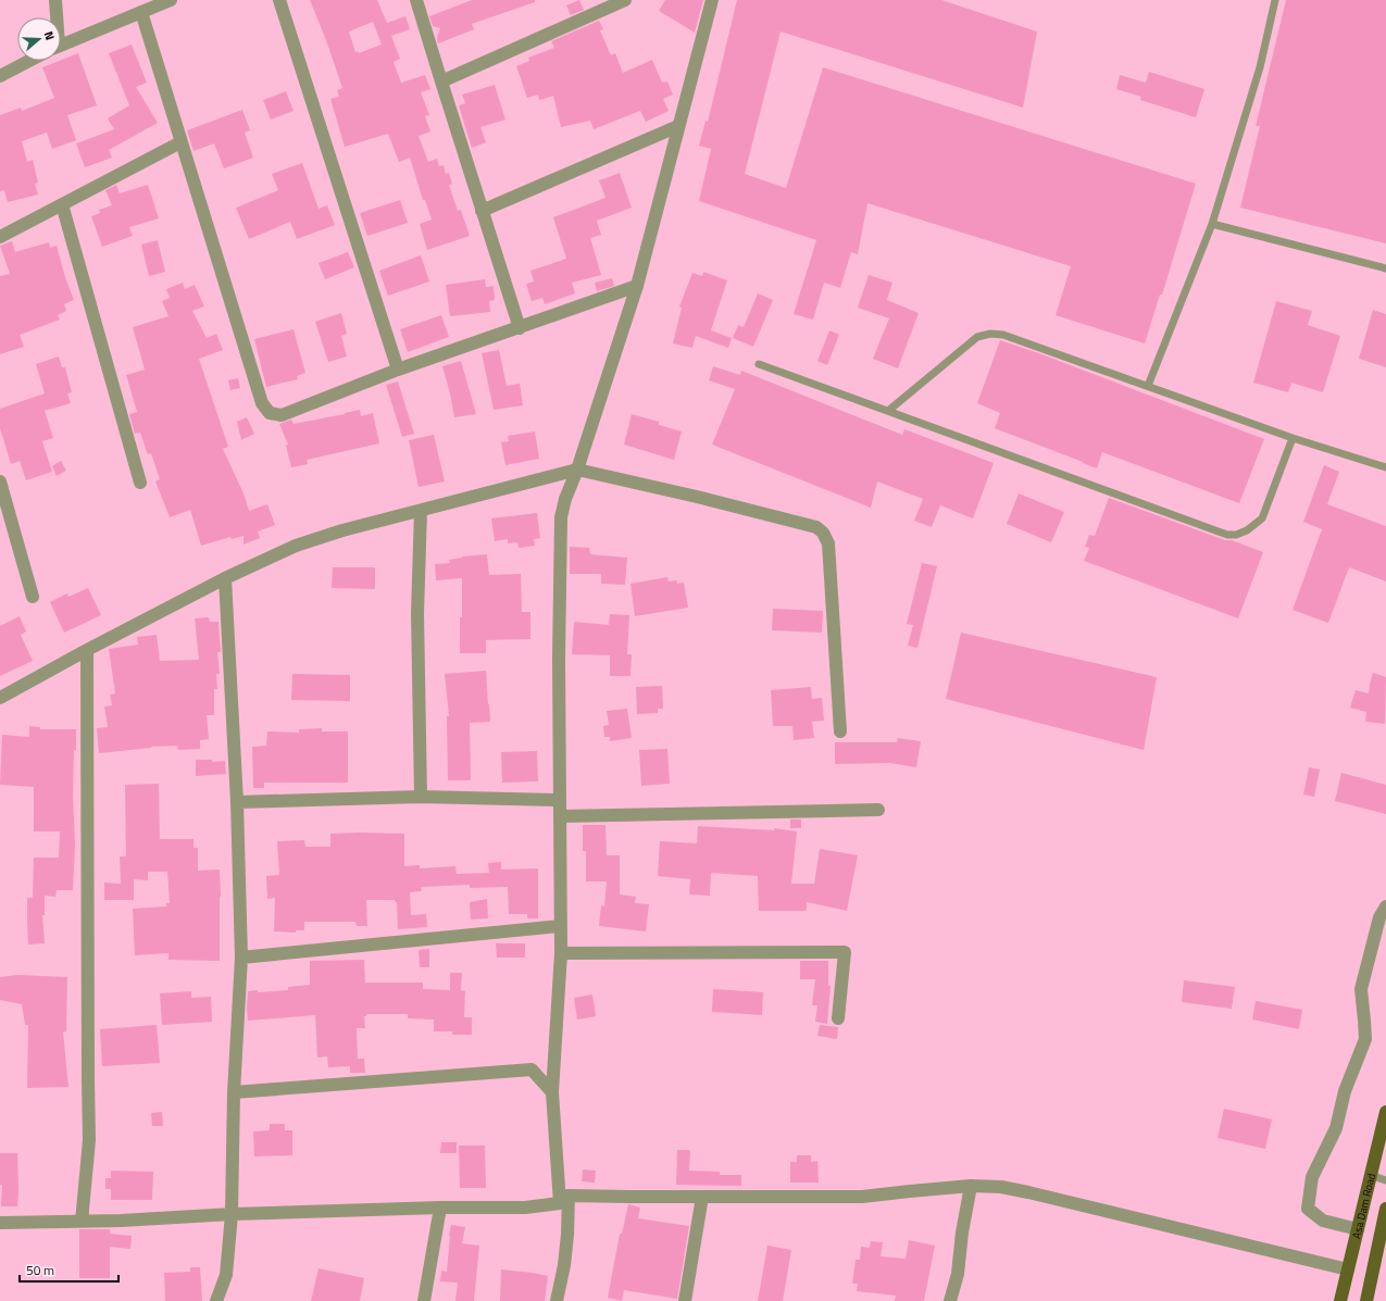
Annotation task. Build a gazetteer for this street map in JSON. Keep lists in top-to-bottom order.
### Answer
{
  "streets": {
    "main road": ["Asa Dam Road"]
  },
  "scale_bar": "50 m",
  "north": "right"
}
